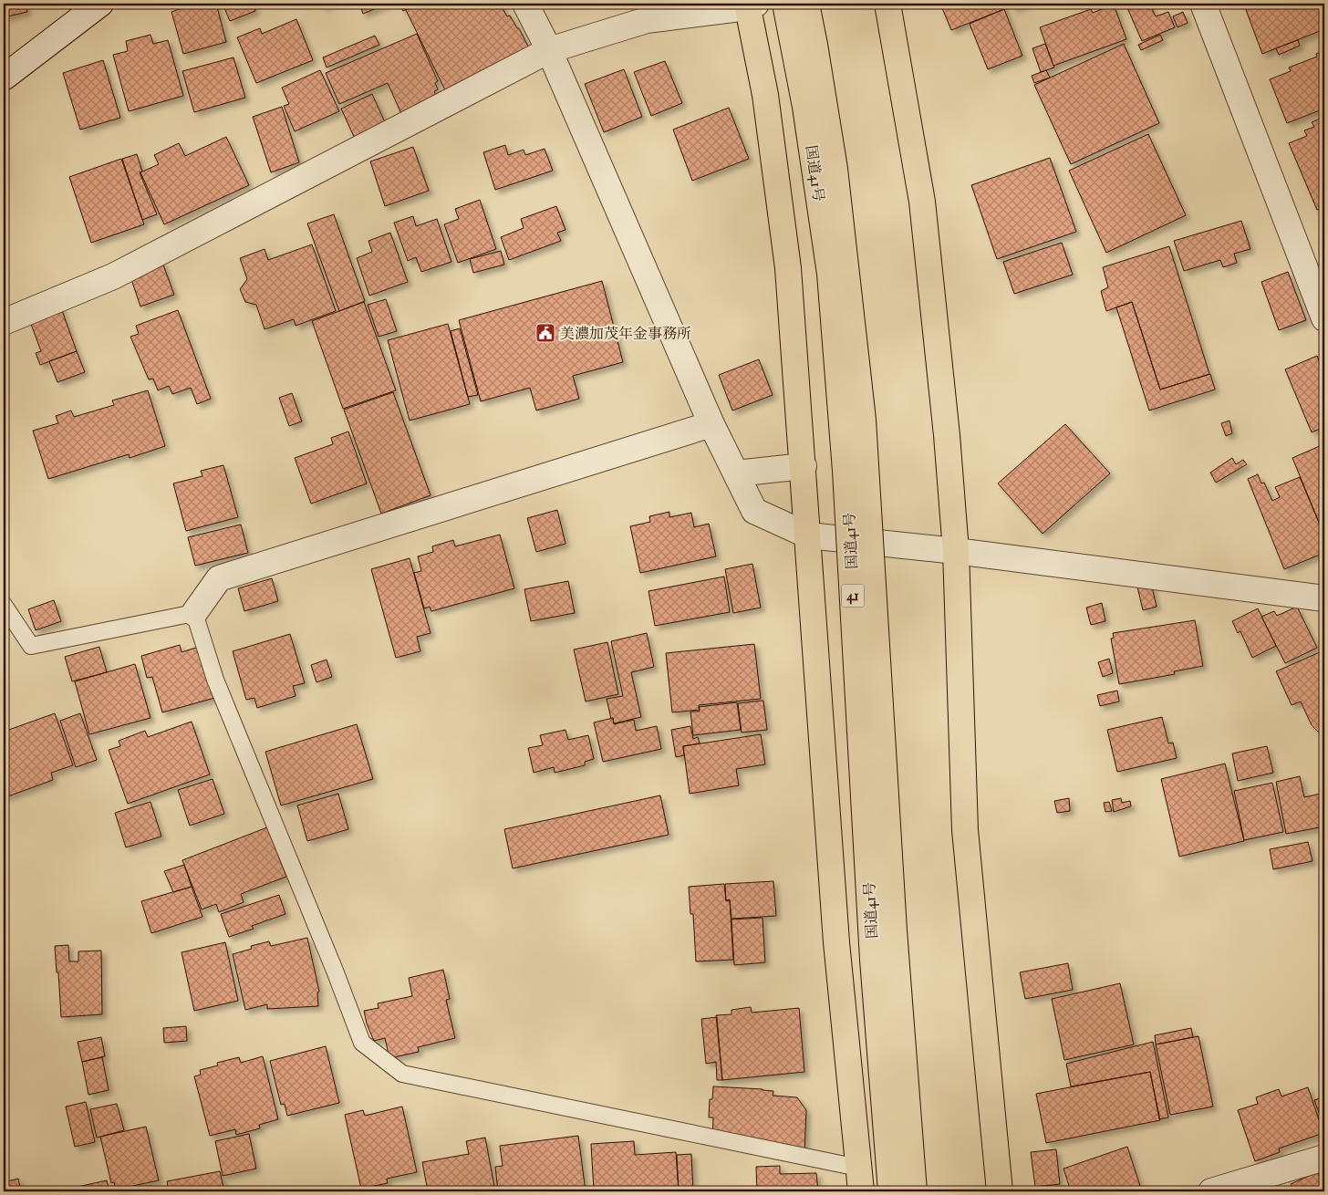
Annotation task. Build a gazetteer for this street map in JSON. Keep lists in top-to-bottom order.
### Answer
{
  "streets": {
    "highway": ["国道41号", "41"]
  },
  "places": {
    "public building": ["美濃加茂年金事務所"]
  }
}
